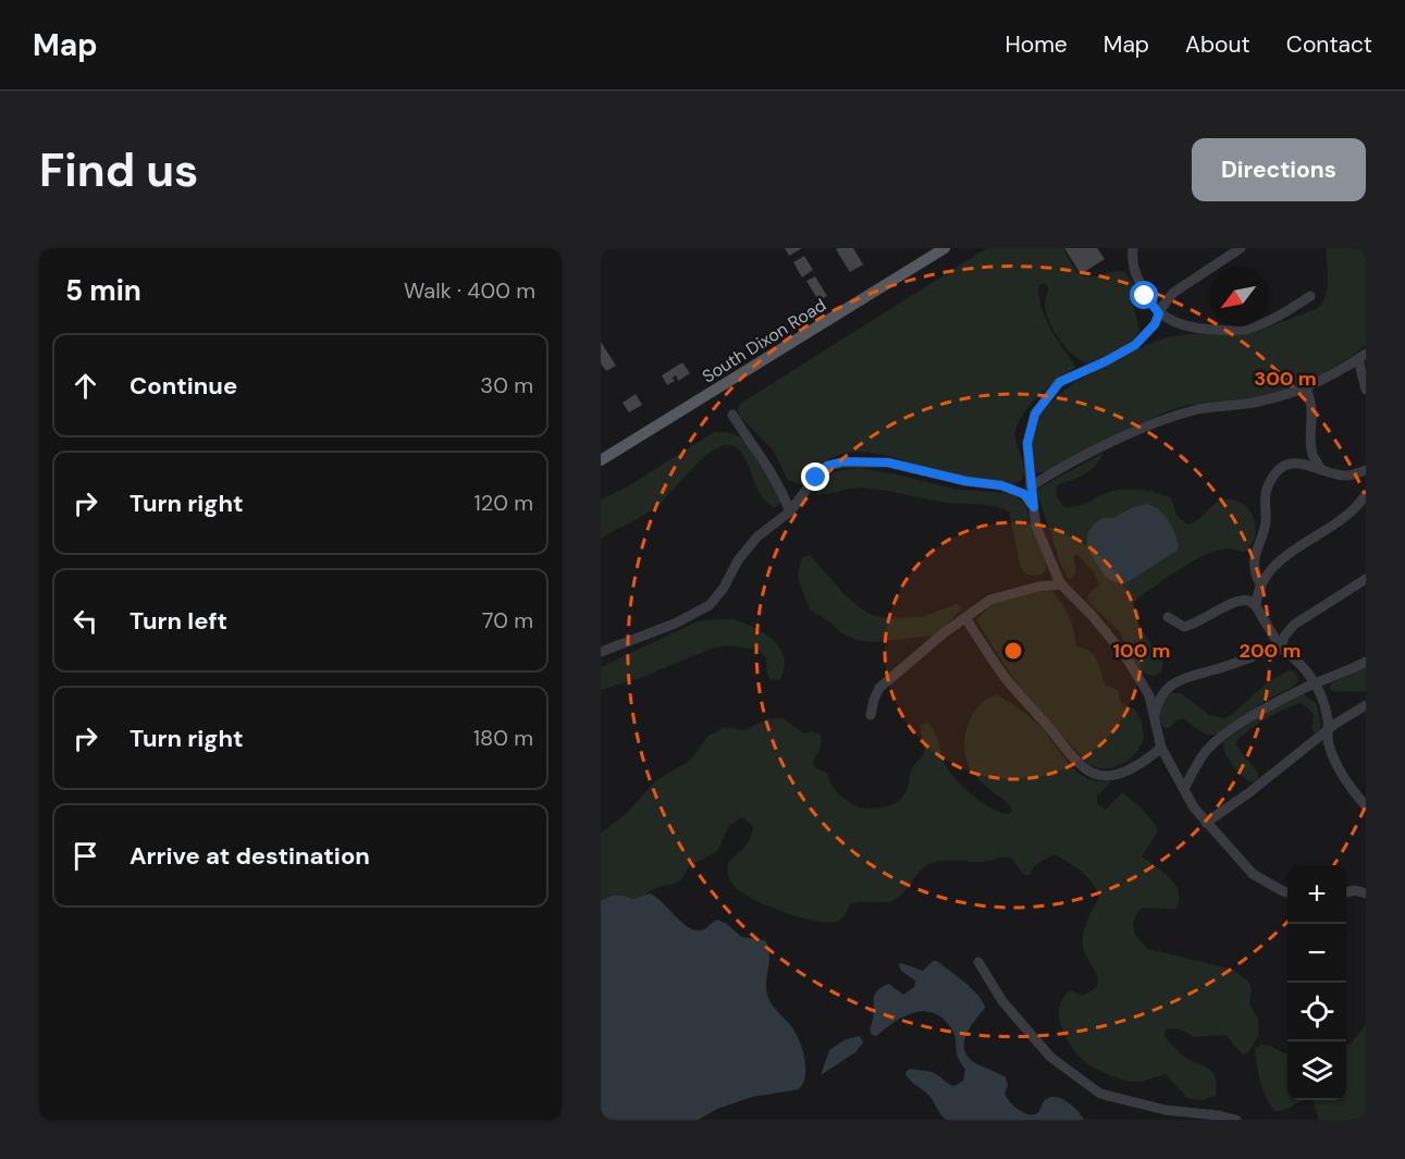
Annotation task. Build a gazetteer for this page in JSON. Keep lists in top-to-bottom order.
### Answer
{
  "streets": {
    "main road": ["South Dixon Road"]
  },
  "north": "bottom left",
  "page": {
    "header": "Map",
    "nav": [
      "Home",
      "Map",
      "About",
      "Contact"
    ],
    "buttons": "Directions",
    "title": "Find us",
    "heading": ["5 min", "Walk · 400 m"],
    "list": [
      ["Continue", "30 m"],
      ["Turn right", "120 m"],
      ["Turn left", "70 m"],
      ["Turn right", "180 m"],
      "Arrive at destination"
    ],
    "map_buttons": ["+", "−"]
  },
  "rings": ["300 m", "100 m", "200 m"]
}
